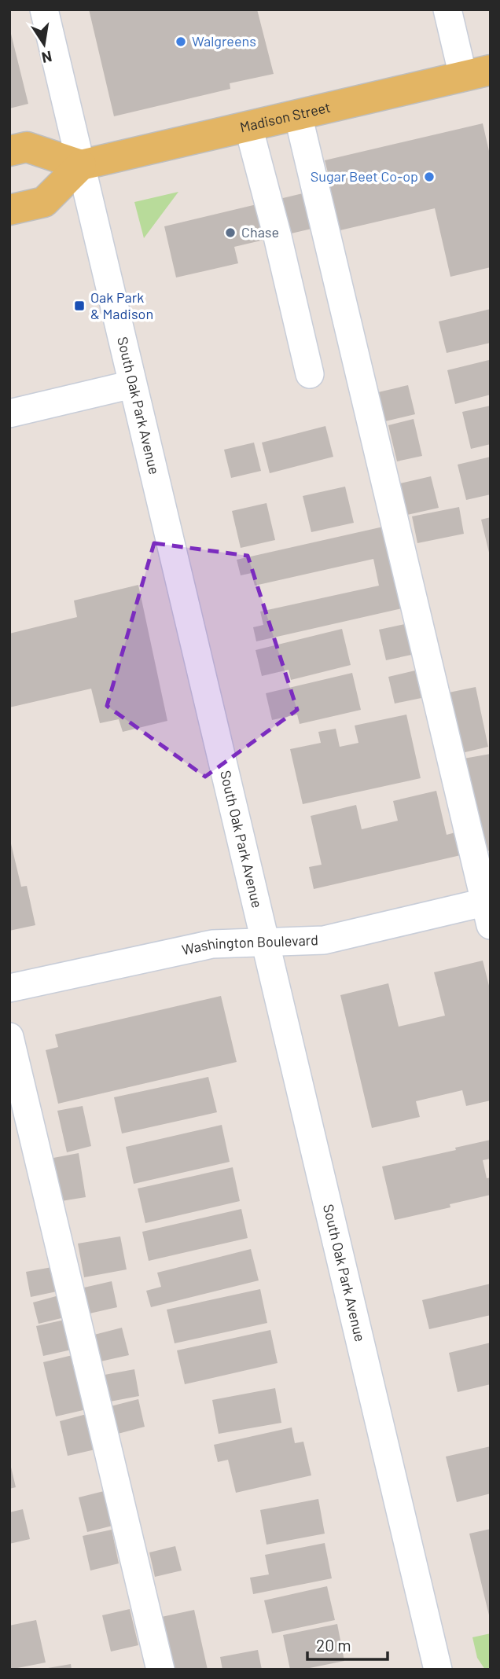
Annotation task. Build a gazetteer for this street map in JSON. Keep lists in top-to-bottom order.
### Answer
{
  "streets": {
    "main road": ["Madison Street"],
    "street": ["South Oak Park Avenue", "Washington Boulevard"]
  },
  "crossings": [
    ["Madison Street", "South Oak Park Avenue"],
    ["South Oak Park Avenue", "Washington Boulevard"]
  ],
  "places": {
    "other": ["Walgreens", "Sugar Beet Co-op", "Chase"],
    "transit": ["Oak Park & Madison"]
  },
  "scale_bar": "20 m",
  "north": "bottom"
}
